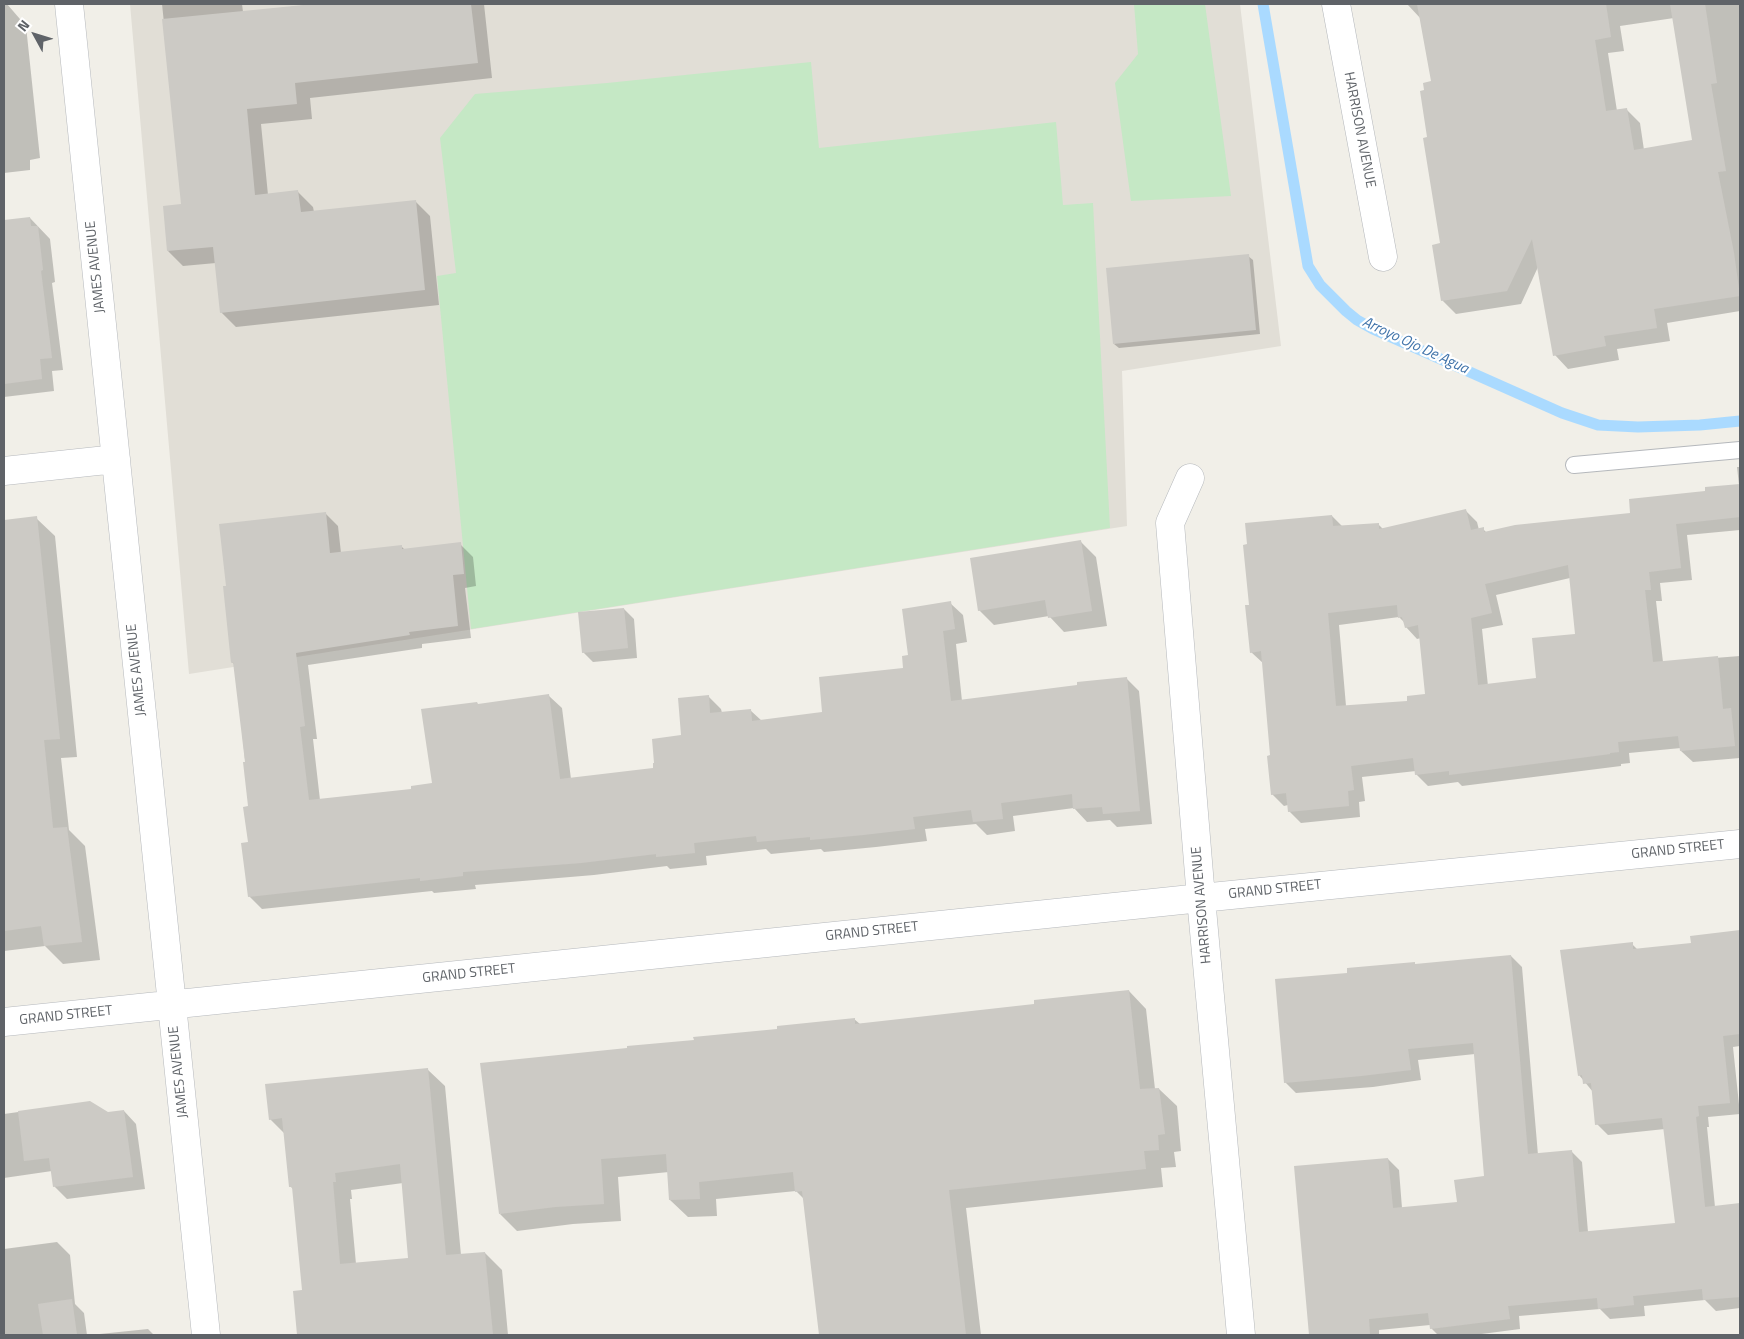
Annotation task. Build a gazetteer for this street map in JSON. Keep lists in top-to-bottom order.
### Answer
{
  "streets": {
    "street": ["HARRISON AVENUE", "JAMES AVENUE", "GRAND STREET"]
  },
  "crossings": [
    ["HARRISON AVENUE", "GRAND STREET"],
    ["JAMES AVENUE", "GRAND STREET"]
  ],
  "water": ["Arroyo Ojo De Agua"],
  "north": "top left"
}
